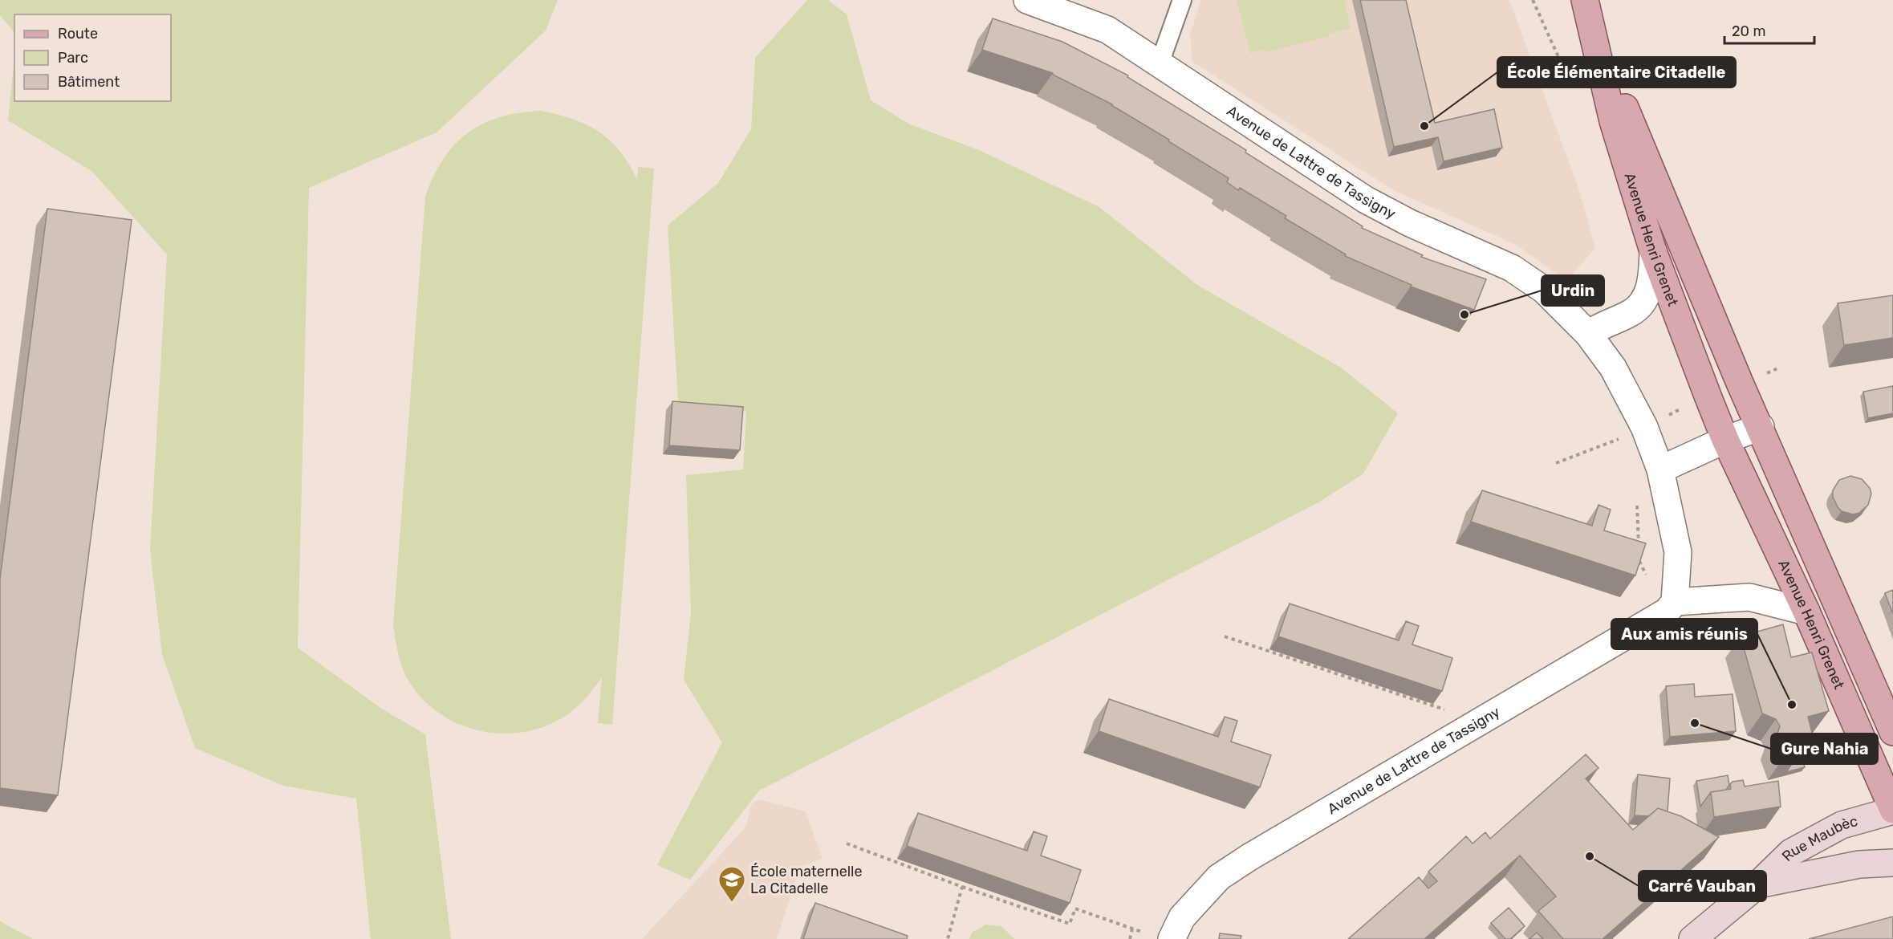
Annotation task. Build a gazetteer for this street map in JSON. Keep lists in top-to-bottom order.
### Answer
{
  "streets": {
    "main road": ["Avenue Henri Grenet", "Rue Maubèc"],
    "street": ["Avenue de Lattre de Tassigny"]
  },
  "crossings": [
    ["Avenue de Lattre de Tassigny", "Avenue Henri Grenet"],
    ["Avenue Henri Grenet", "Rue Maubèc"]
  ],
  "places": {
    "other": [
      "École Élémentaire Citadelle",
      "Urdin",
      "Aux amis réunis",
      "Gure Nahia",
      "Carré Vauban"
    ],
    "school or university": ["École maternelle La Citadelle"]
  },
  "legend": ["Route", "Parc", "Bâtiment"],
  "scale_bar": "20 m"
}
